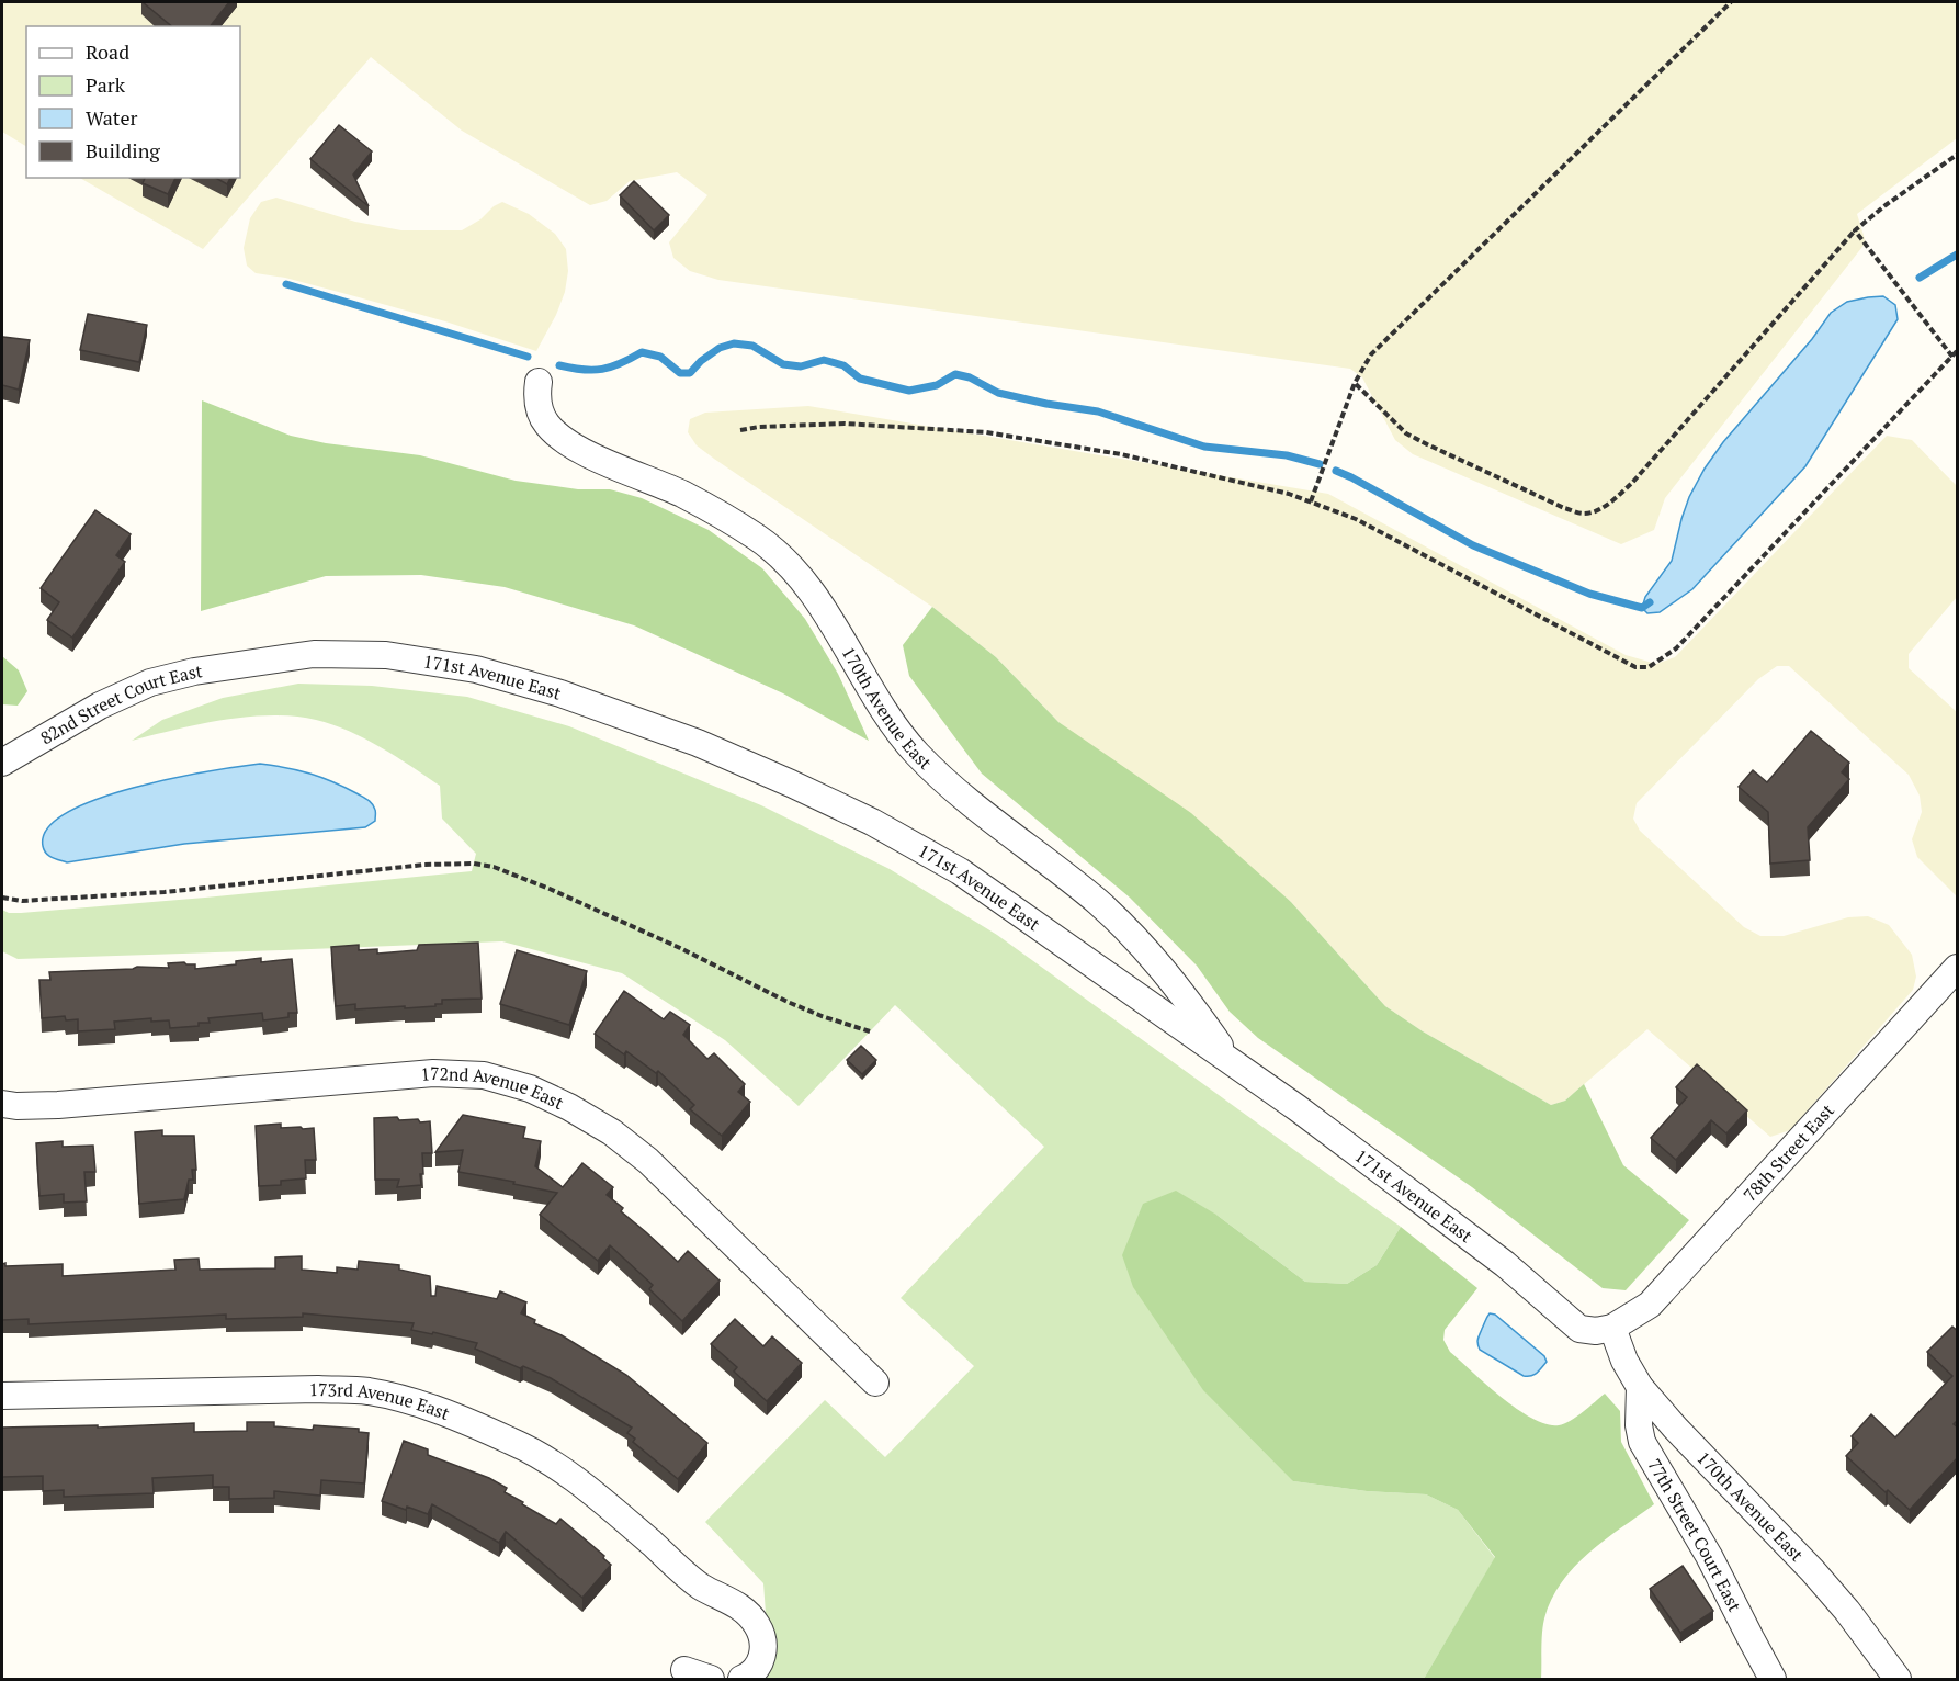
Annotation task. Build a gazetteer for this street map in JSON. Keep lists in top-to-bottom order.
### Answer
{
  "streets": {
    "street": [
      "171st Avenue East",
      "170th Avenue East",
      "82nd Street Court East",
      "172nd Avenue East",
      "78th Street East",
      "173rd Avenue East",
      "77th Street Court East"
    ]
  },
  "crossings": [
    ["171st Avenue East", "170th Avenue East"],
    ["171st Avenue East", "82nd Street Court East"],
    ["171st Avenue East", "78th Street East"],
    ["170th Avenue East", "78th Street East"],
    ["170th Avenue East", "77th Street Court East"]
  ],
  "legend": [
    "Road",
    "Park",
    "Water",
    "Building"
  ]
}
